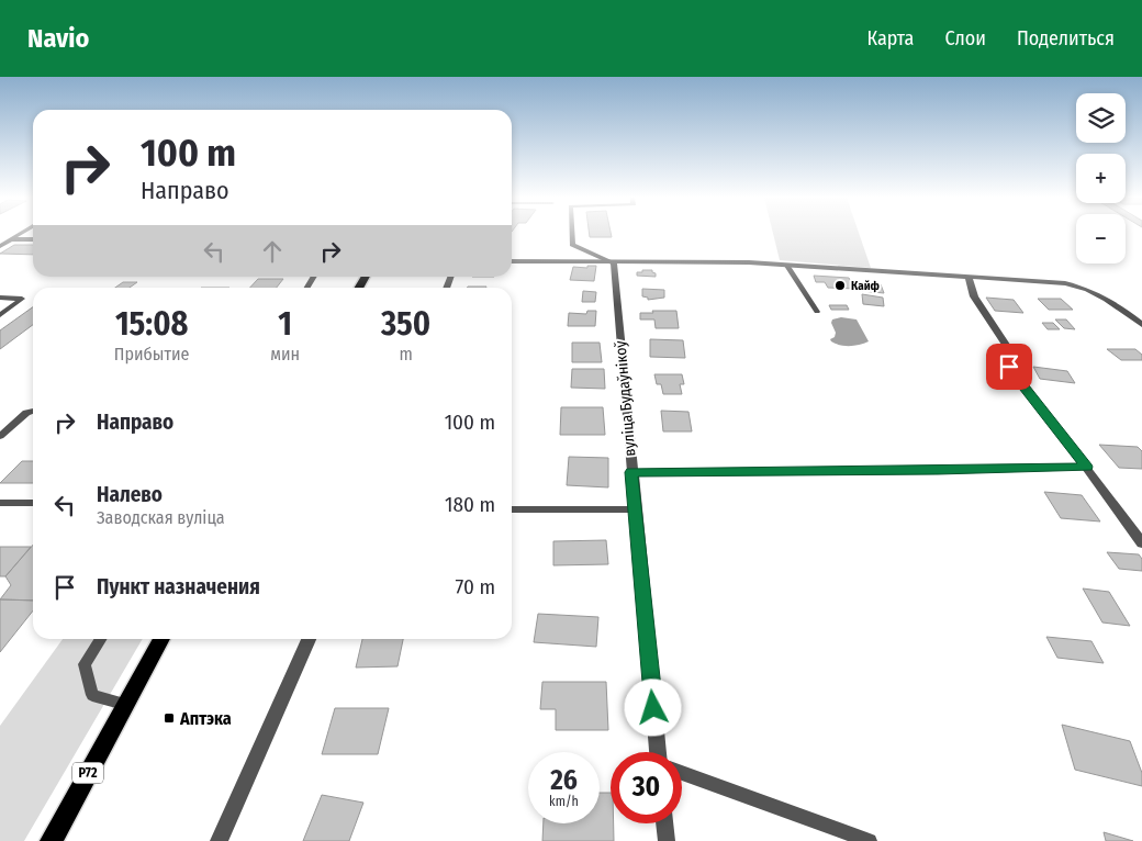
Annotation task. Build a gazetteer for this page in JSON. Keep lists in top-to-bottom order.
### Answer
{
  "streets": {
    "main road": ["Р72"],
    "street": ["вуліца Будаўнікоў"]
  },
  "places": {
    "other": ["Кайф"],
    "transit": ["Аптэка"]
  },
  "page": {
    "header": "Navio",
    "nav": ["Карта", "Слои", "Поделиться"],
    "map_buttons": ["+", "−"],
    "turn": ["100 m", "Направо"],
    "eta": [
      "15:08",
      "Прибытие",
      "1",
      "мин",
      "350",
      "m"
    ],
    "list": [
      {
        "name": "Направо",
        "value": "100 m"
      },
      {
        "name": "Налево",
        "note": "Заводская вуліца",
        "value": "180 m"
      },
      {
        "name": "Пункт назначения",
        "value": "70 m"
      }
    ],
    "speed": "26 km/h",
    "limit": "30"
  }
}
